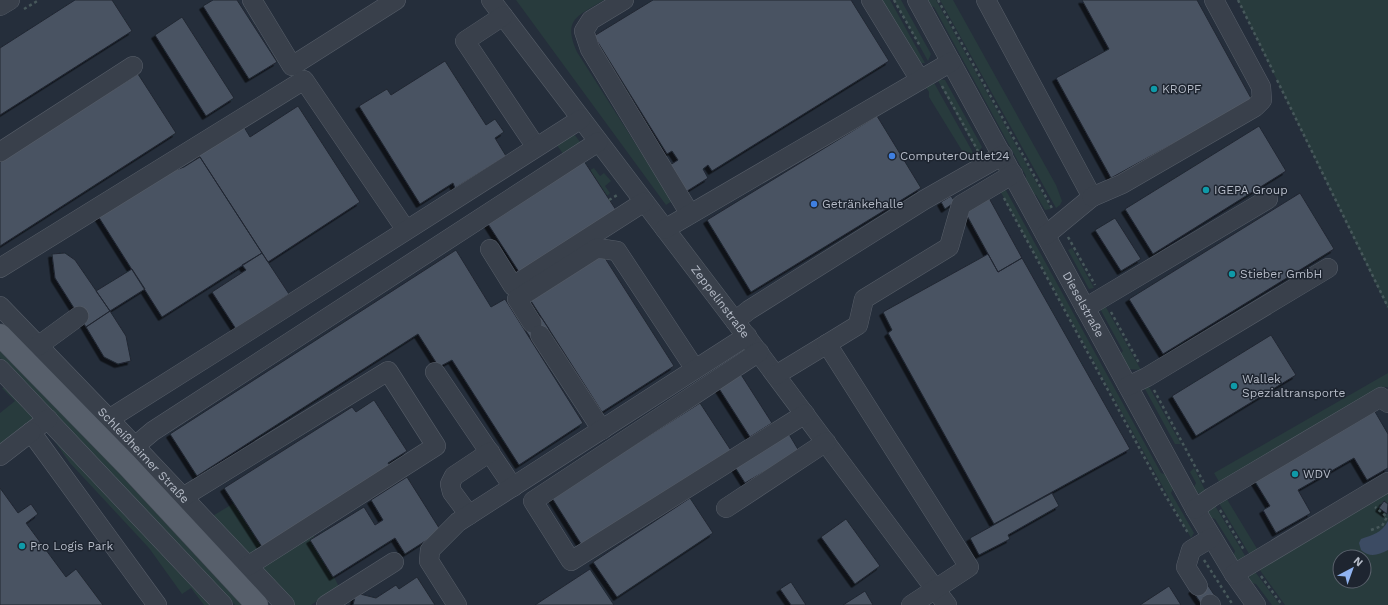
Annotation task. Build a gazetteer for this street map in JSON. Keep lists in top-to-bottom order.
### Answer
{
  "streets": {
    "main road": ["Schleißheimer Straße"],
    "street": ["Zeppelinstraße", "Dieselstraße"]
  },
  "places": [
    "KROPF",
    "ComputerOutlet24",
    "IGEPA Group",
    "Getränkehalle",
    "Stieber GmbH",
    "Wallek Spezialtransporte",
    "WDV",
    "Pro Logis Park"
  ],
  "north": "top right"
}
